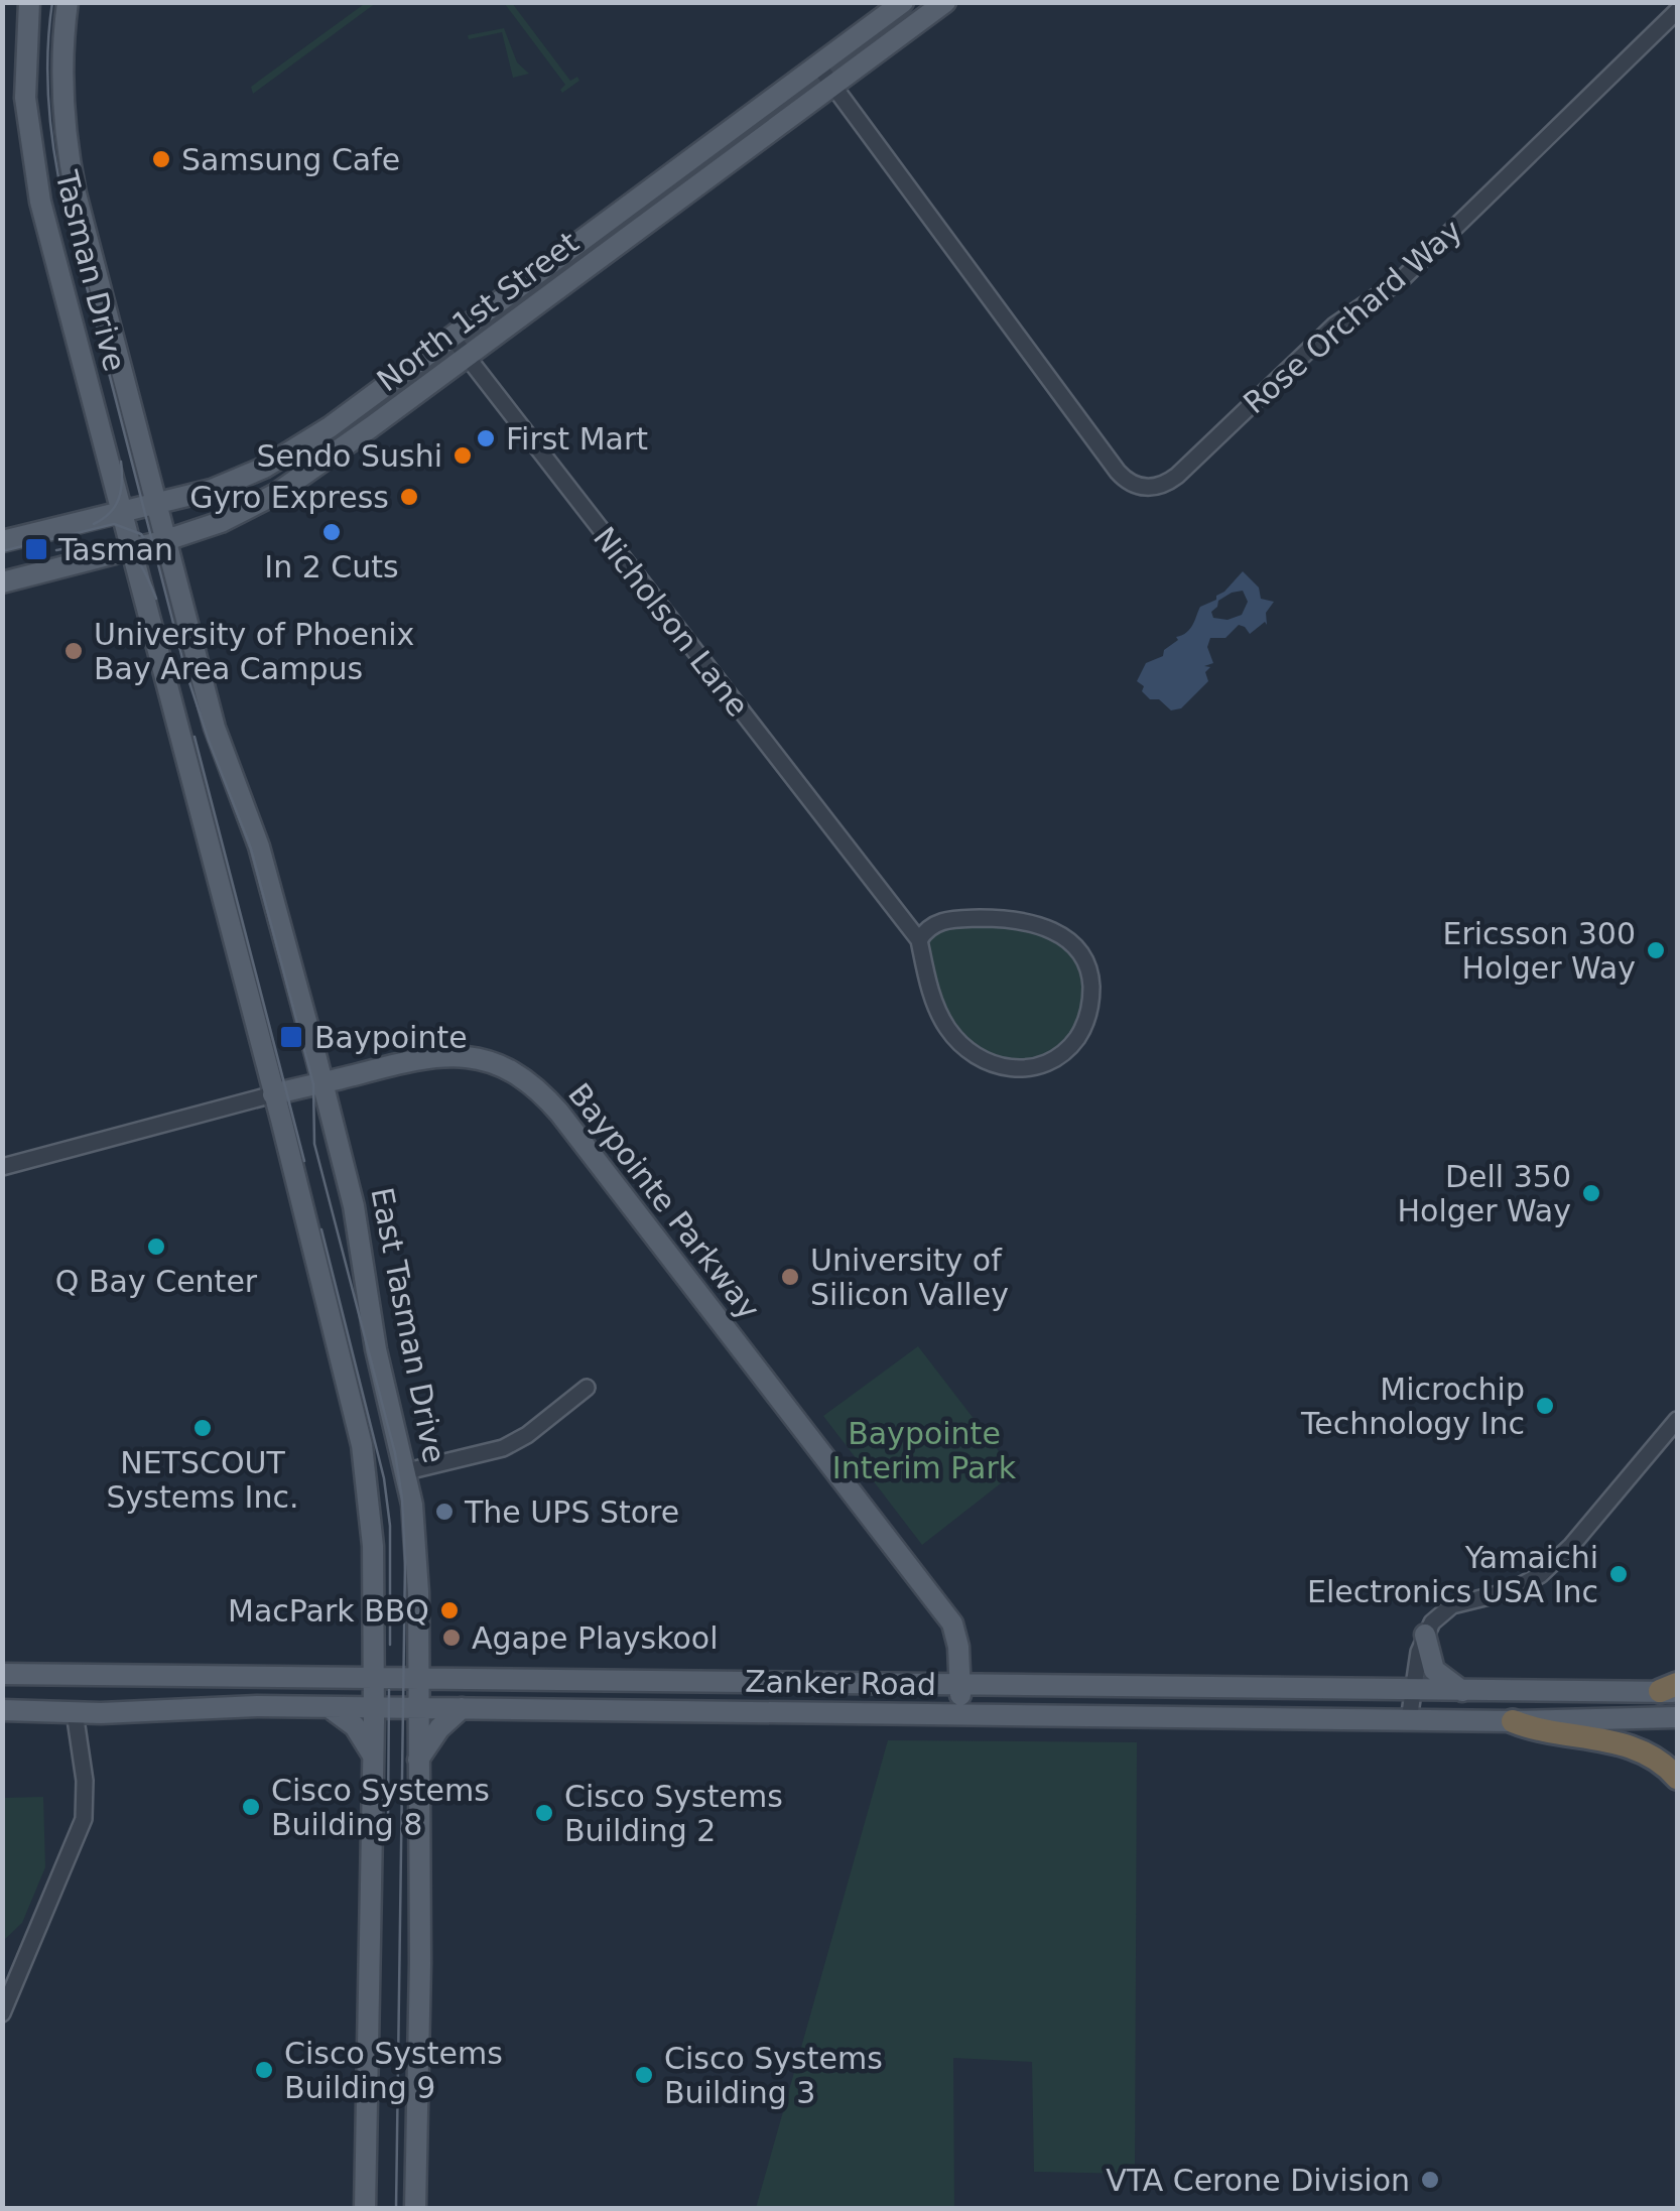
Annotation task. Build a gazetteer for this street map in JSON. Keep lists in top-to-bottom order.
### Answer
{
  "streets": {
    "main road": [
      "Tasman Drive",
      "North 1st Street",
      "Baypointe Parkway",
      "East Tasman Drive",
      "Zanker Road"
    ],
    "street": ["Rose Orchard Way", "Nicholson Lane"]
  },
  "crossings": [
    ["Tasman Drive", "North 1st Street"],
    ["Tasman Drive", "East Tasman Drive"],
    ["North 1st Street", "Rose Orchard Way"],
    ["North 1st Street", "Nicholson Lane"],
    ["North 1st Street", "East Tasman Drive"],
    ["Baypointe Parkway", "East Tasman Drive"],
    ["Baypointe Parkway", "Zanker Road"],
    ["East Tasman Drive", "Zanker Road"]
  ],
  "parks": ["Baypointe Interim Park"],
  "places": {
    "other": [
      "Samsung Cafe",
      "First Mart",
      "Sendo Sushi",
      "Gyro Express",
      "In 2 Cuts",
      "University of Phoenix Bay Area Campus",
      "Ericsson 300 Holger Way",
      "Dell 350 Holger Way",
      "Q Bay Center",
      "University of Silicon Valley",
      "Microchip Technology Inc",
      "NETSCOUT Systems Inc.",
      "The UPS Store",
      "Yamaichi Electronics USA Inc",
      "MacPark BBQ",
      "Agape Playskool",
      "Cisco Systems Building 8",
      "Cisco Systems Building 2",
      "Cisco Systems Building 9",
      "Cisco Systems Building 3",
      "VTA Cerone Division"
    ],
    "transit": ["Tasman", "Baypointe"]
  }
}
